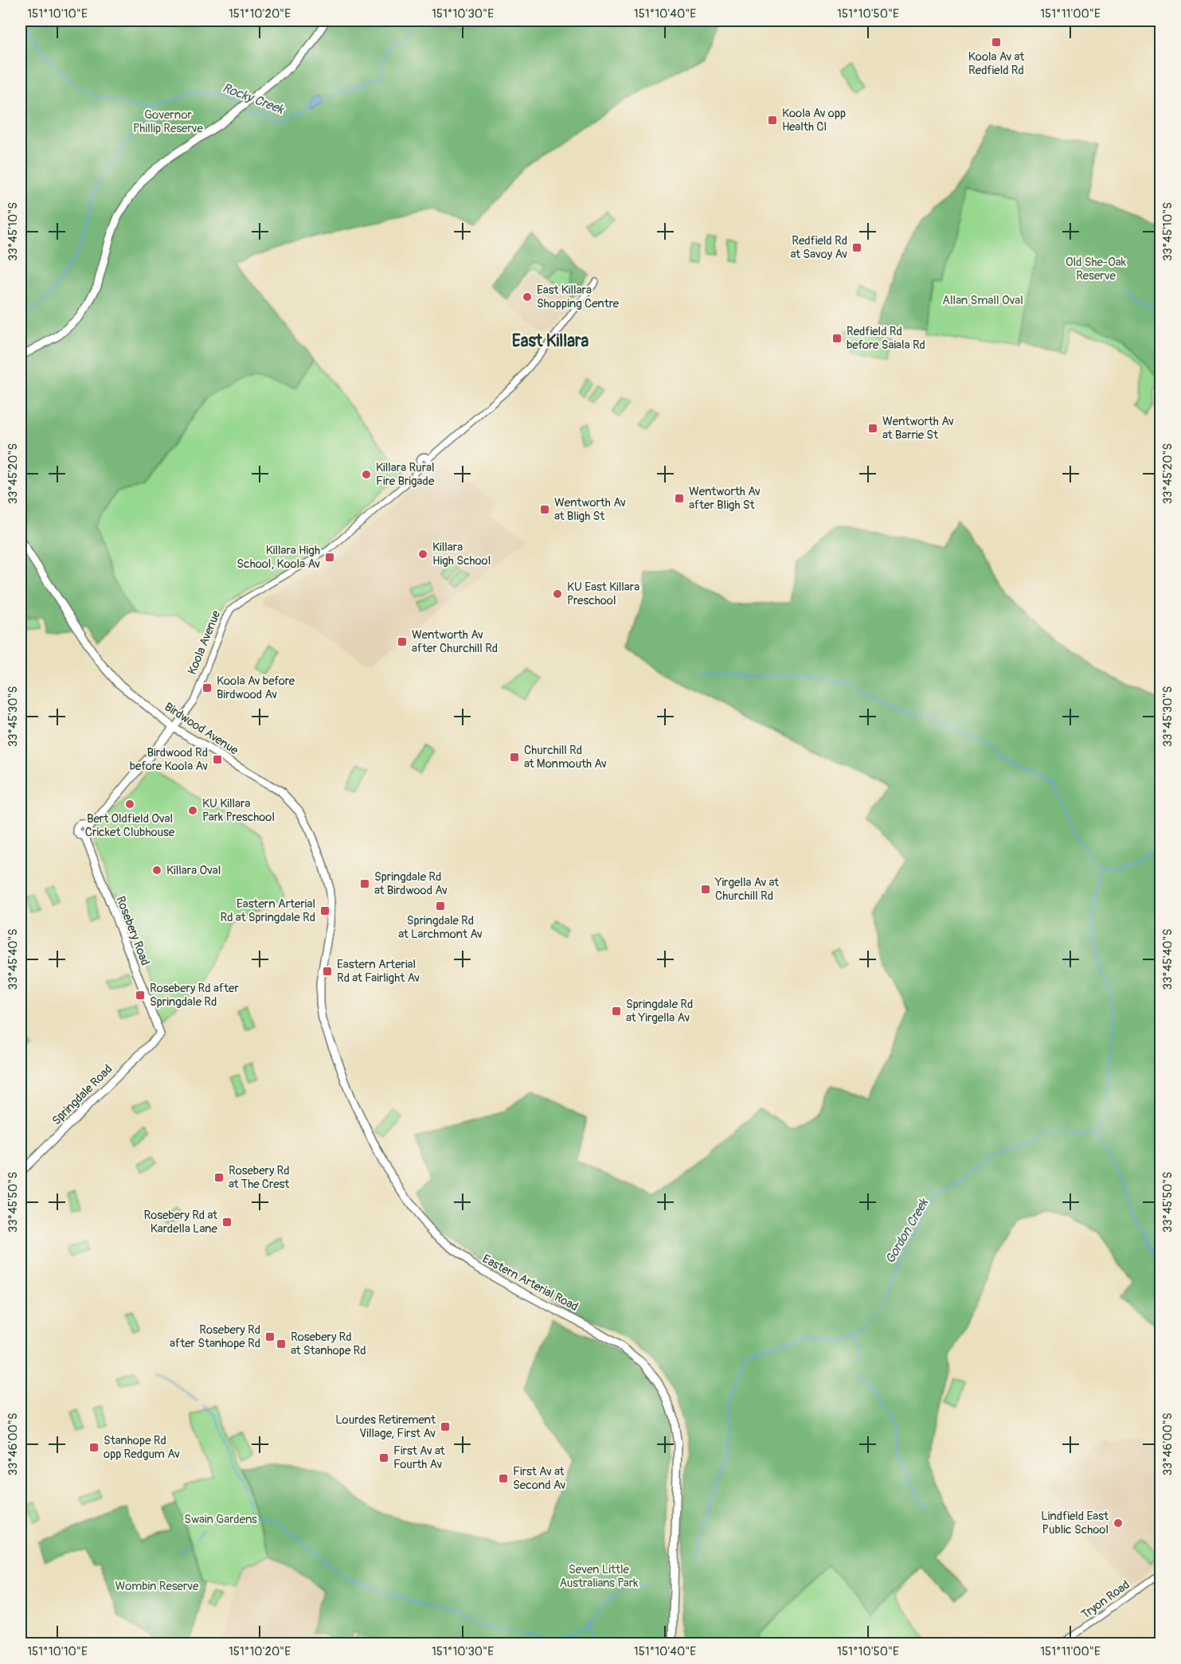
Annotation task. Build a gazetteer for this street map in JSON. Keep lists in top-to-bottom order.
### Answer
{
  "streets": {
    "main road": [
      "Koola Avenue",
      "Birdwood Avenue",
      "Rosebery Road",
      "Springdale Road",
      "Eastern Arterial Road"
    ],
    "street": ["Tryon Road"]
  },
  "crossings": [
    ["Koola Avenue", "Birdwood Avenue"],
    ["Koola Avenue", "Rosebery Road"],
    ["Birdwood Avenue", "Eastern Arterial Road"],
    ["Rosebery Road", "Springdale Road"]
  ],
  "districts": ["East Killara"],
  "water": ["Rocky Creek", "Gordon Creek"],
  "parks": [
    "Governor Phillip Reserve",
    "Old She-Oak Reserve",
    "Allan Small Oval",
    "Swain Gardens",
    "Seven Little Australians Park",
    "Wombin Reserve"
  ],
  "places": {
    "transit": [
      "Koola Av at Redfield Rd",
      "Koola Av opp Health Cl",
      "Redfield Rd at Savoy Av",
      "Redfield Rd before Saiala Rd",
      "Wentworth Av at Barrie St",
      "Wentworth Av after Bligh St",
      "Wentworth Av at Bligh St",
      "Killara High School, Koola Av",
      "Wentworth Av after Churchill Rd",
      "Koola Av before Birdwood Av",
      "Churchill Rd at Monmouth Av",
      "Birdwood Rd before Koola Av",
      "Springdale Rd at Birdwood Av",
      "Yirgella Av at Churchill Rd",
      "Springdale Rd at Larchmont Av",
      "Eastern Arterial Rd at Springdale Rd",
      "Eastern Arterial Rd at Fairlight Av",
      "Rosebery Rd after Springdale Rd",
      "Springdale Rd at Yirgella Av",
      "Rosebery Rd at The Crest",
      "Rosebery Rd at Kardella Lane",
      "Rosebery Rd after Stanhope Rd",
      "Rosebery Rd at Stanhope Rd",
      "Lourdes Retirement Village, First Av",
      "Stanhope Rd opp Redgum Av",
      "First Av at Fourth Av",
      "First Av at Second Av"
    ],
    "other": [
      "East Killara Shopping Centre",
      "Killara Rural Fire Brigade",
      "Killara High School",
      "KU East Killara Preschool",
      "Bert Oldfield Oval Cricket Clubhouse",
      "KU Killara Park Preschool",
      "Killara Oval",
      "Lindfield East Public School"
    ]
  },
  "coordinates": [
    "151°10'10\"E",
    "151°10'20\"E",
    "151°10'30\"E",
    "151°10'40\"E",
    "151°10'50\"E",
    "151°11'00\"E",
    "33°45'10\"S",
    "33°45'20\"S",
    "33°45'30\"S",
    "33°45'40\"S",
    "33°45'50\"S",
    "33°46'00\"S"
  ]
}
